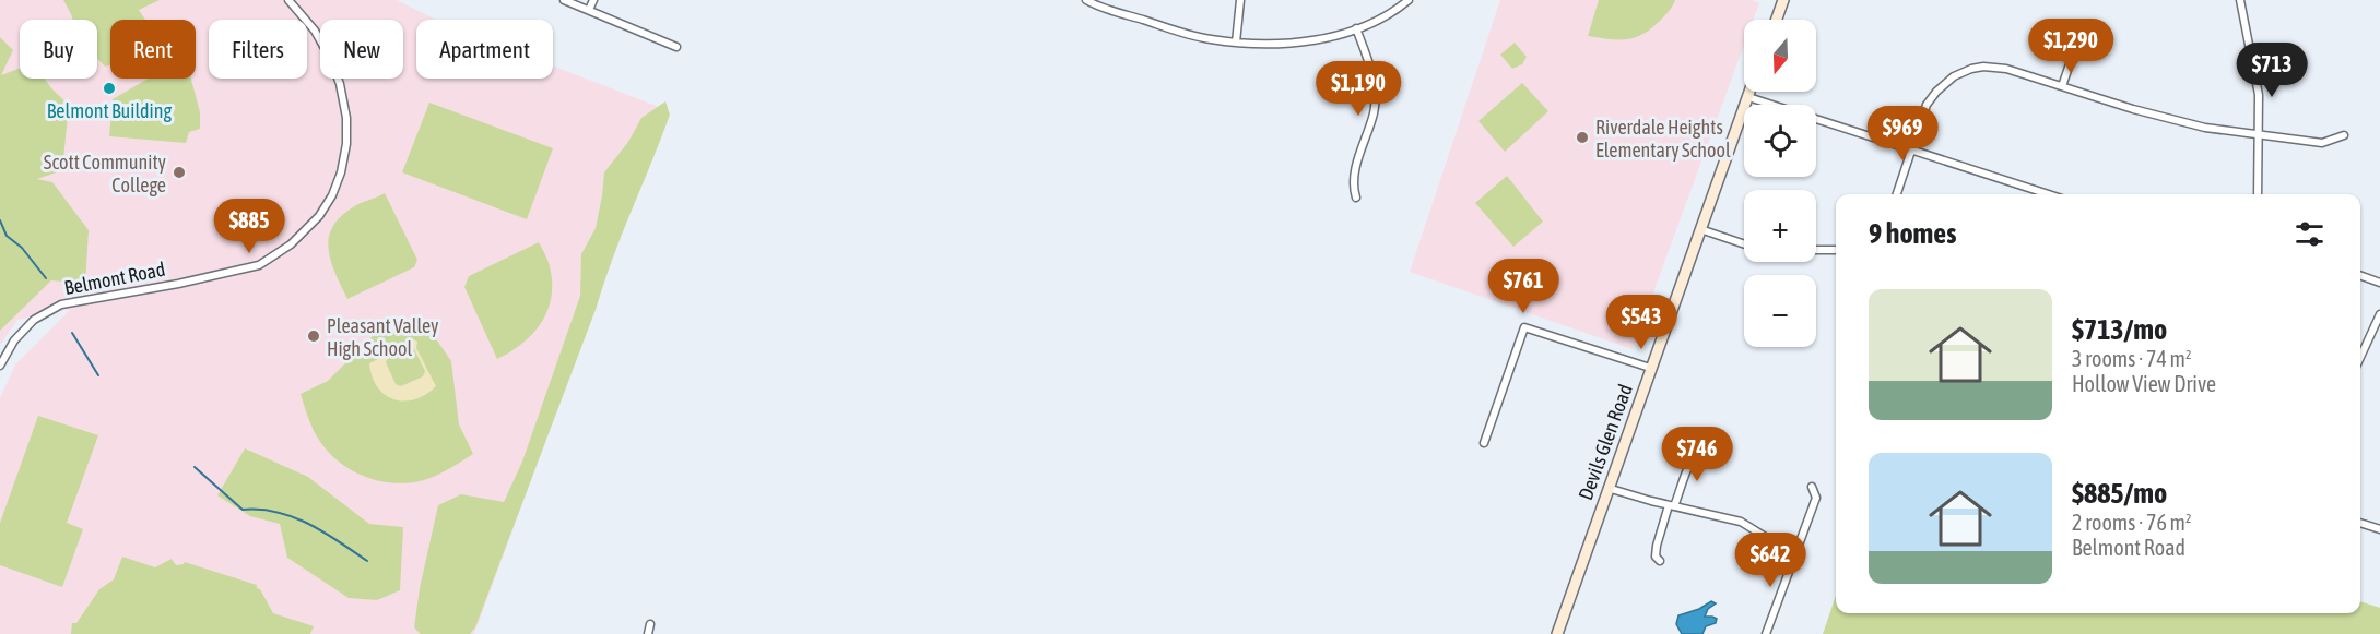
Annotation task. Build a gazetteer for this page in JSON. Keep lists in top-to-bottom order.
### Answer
{
  "streets": {
    "main road": ["Devils Glen Road"],
    "street": ["Belmont Road"]
  },
  "places": [
    "Belmont Building",
    "Riverdale Heights Elementary School",
    "Scott Community College",
    "Pleasant Valley High School"
  ],
  "north": "bottom",
  "page": {
    "price": [
      "$1,290",
      "$713",
      "$1,190",
      "$969",
      "$885",
      "$761",
      "$543",
      "$746",
      "$642"
    ],
    "map_buttons": ["+", "−"],
    "chip": [
      "Buy",
      "Rent",
      "Filters",
      "New",
      "Apartment"
    ],
    "heading": "9 homes",
    "list": [
      {
        "name": "$713/mo",
        "note": "3 rooms · 74 m² · Hollow View Drive"
      },
      {
        "name": "$885/mo",
        "note": "2 rooms · 76 m² · Belmont Road"
      }
    ]
  }
}
